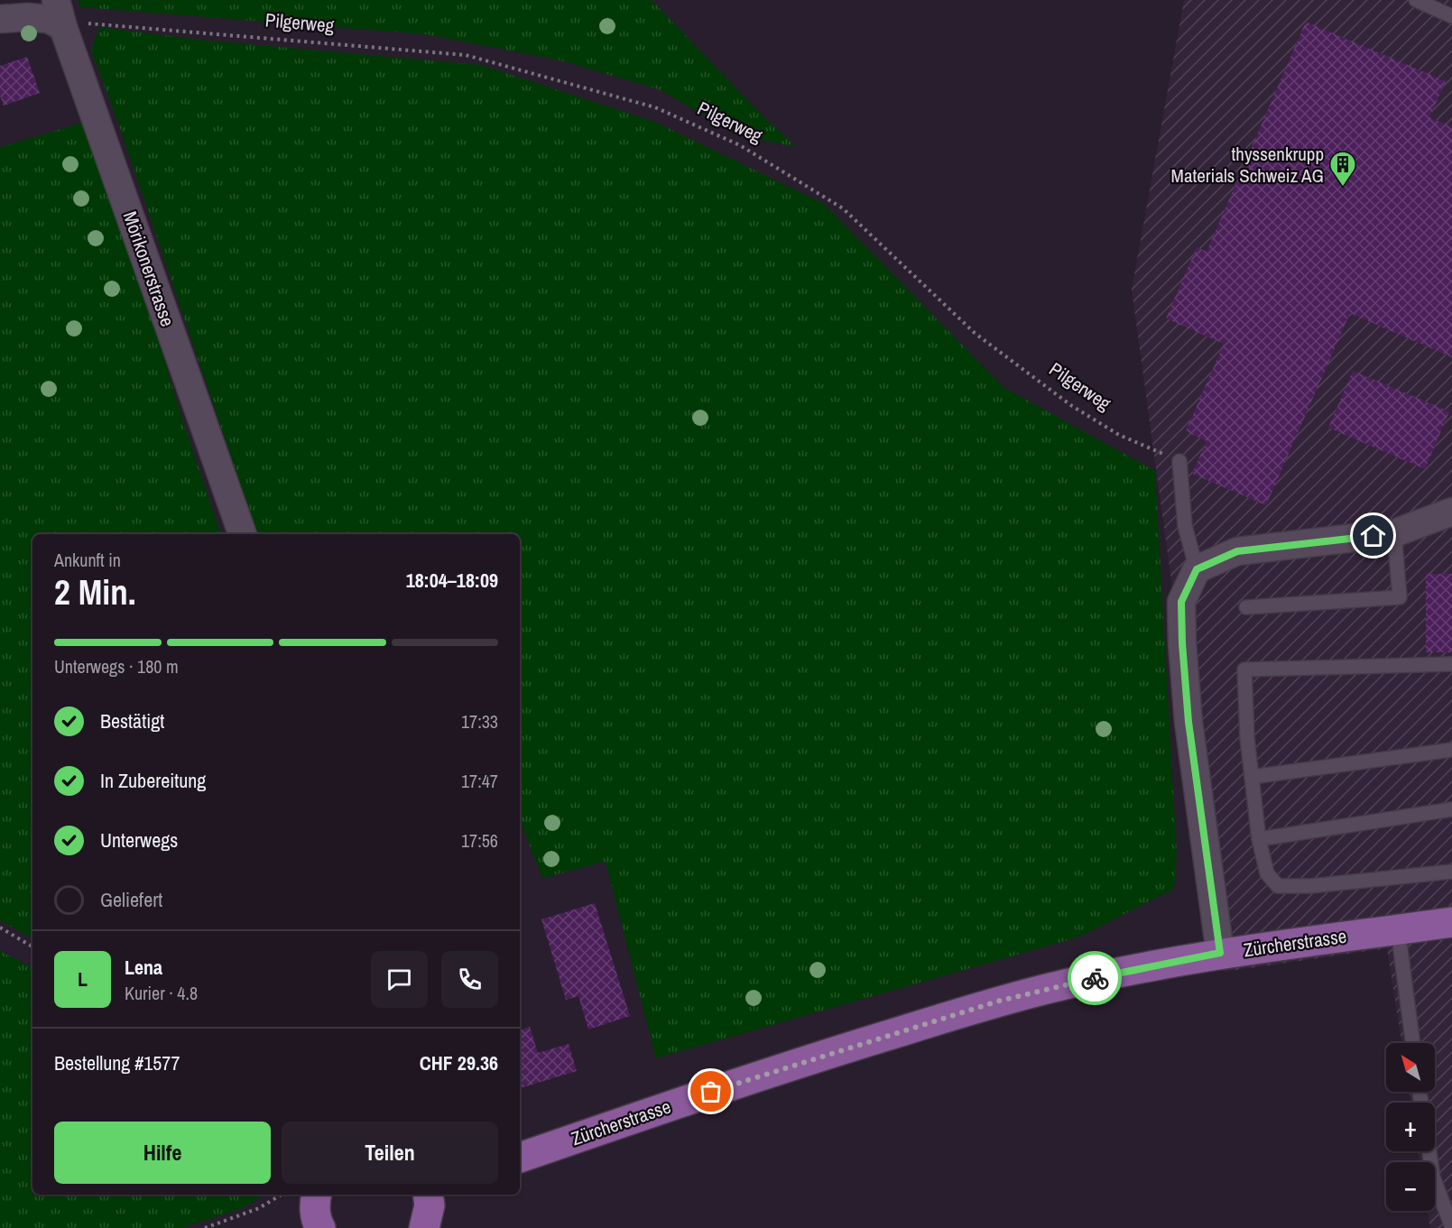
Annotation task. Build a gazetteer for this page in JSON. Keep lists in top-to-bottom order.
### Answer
{
  "streets": {
    "main road": ["Zürcherstrasse"],
    "street": ["Mörikonerstrasse"],
    "path": ["Pilgerweg"]
  },
  "crossings": [
    ["Pilgerweg", "Mörikonerstrasse"]
  ],
  "places": {
    "building": ["thyssenkrupp Materials Schweiz AG"]
  },
  "north": "top left",
  "page": {
    "heading": ["2 Min.", "Ankunft in", "18:04–18:09"],
    "panel": [
      "Lena",
      "Kurier · 4.8",
      "Bestellung #1577",
      "CHF 29.36"
    ],
    "bar": "Unterwegs · 180 m",
    "list": [
      ["Bestätigt", "17:33"],
      ["In Zubereitung", "17:47"],
      ["Unterwegs", "17:56"],
      "Geliefert"
    ],
    "round": "L",
    "map_buttons": ["+", "−"],
    "buttons": ["Hilfe", "Teilen"]
  }
}
